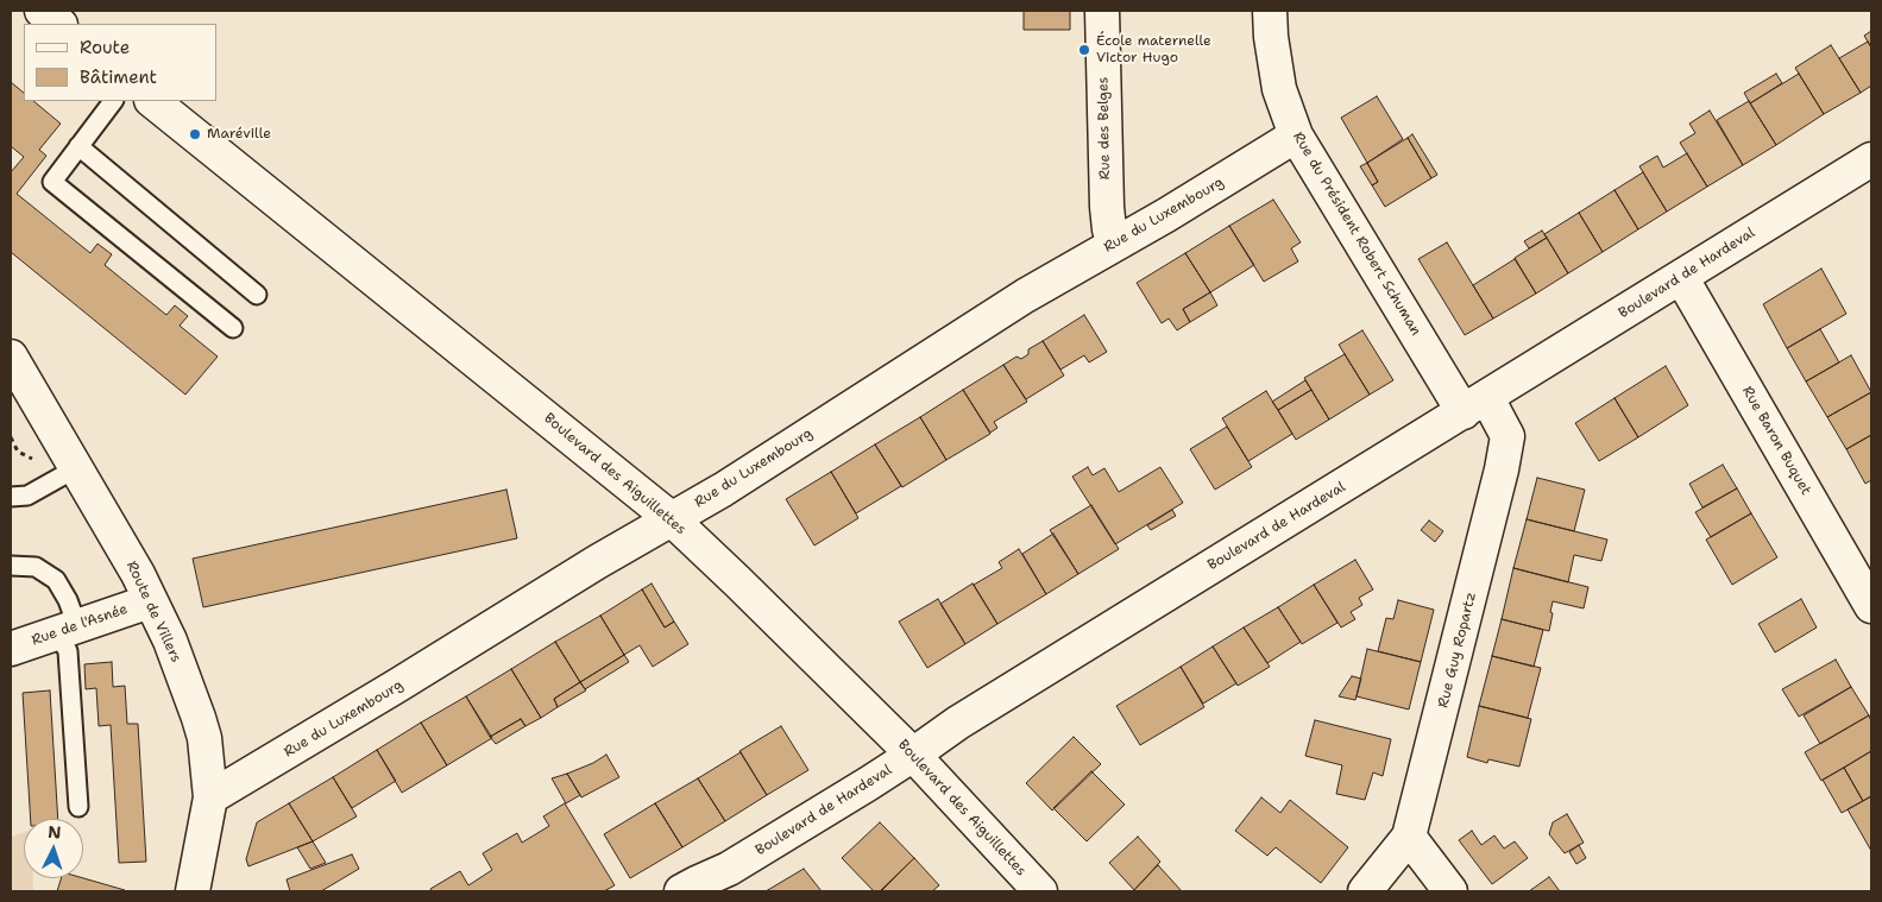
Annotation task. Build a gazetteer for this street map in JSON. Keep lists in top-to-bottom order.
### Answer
{
  "streets": {
    "street": [
      "Rue des Belges",
      "Rue du Luxembourg",
      "Rue du Président Robert Schuman",
      "Boulevard de Hardeval",
      "Rue Baron Buquet",
      "Boulevard des Aiguillettes",
      "Route de Villers",
      "Rue de l'Asnée",
      "Rue Guy Ropartz"
    ]
  },
  "crossings": [
    ["Rue des Belges", "Rue du Luxembourg"],
    ["Rue du Luxembourg", "Rue du Président Robert Schuman"],
    ["Rue du Luxembourg", "Boulevard des Aiguillettes"],
    ["Rue du Luxembourg", "Route de Villers"],
    ["Rue du Président Robert Schuman", "Boulevard de Hardeval"],
    ["Rue du Président Robert Schuman", "Rue Guy Ropartz"],
    ["Boulevard de Hardeval", "Rue Baron Buquet"],
    ["Boulevard de Hardeval", "Boulevard des Aiguillettes"],
    ["Boulevard de Hardeval", "Rue Guy Ropartz"],
    ["Route de Villers", "Rue de l'Asnée"]
  ],
  "places": ["École maternelle Victor Hugo", "Maréville"],
  "legend": ["Route", "Bâtiment"],
  "north": "top"
}
